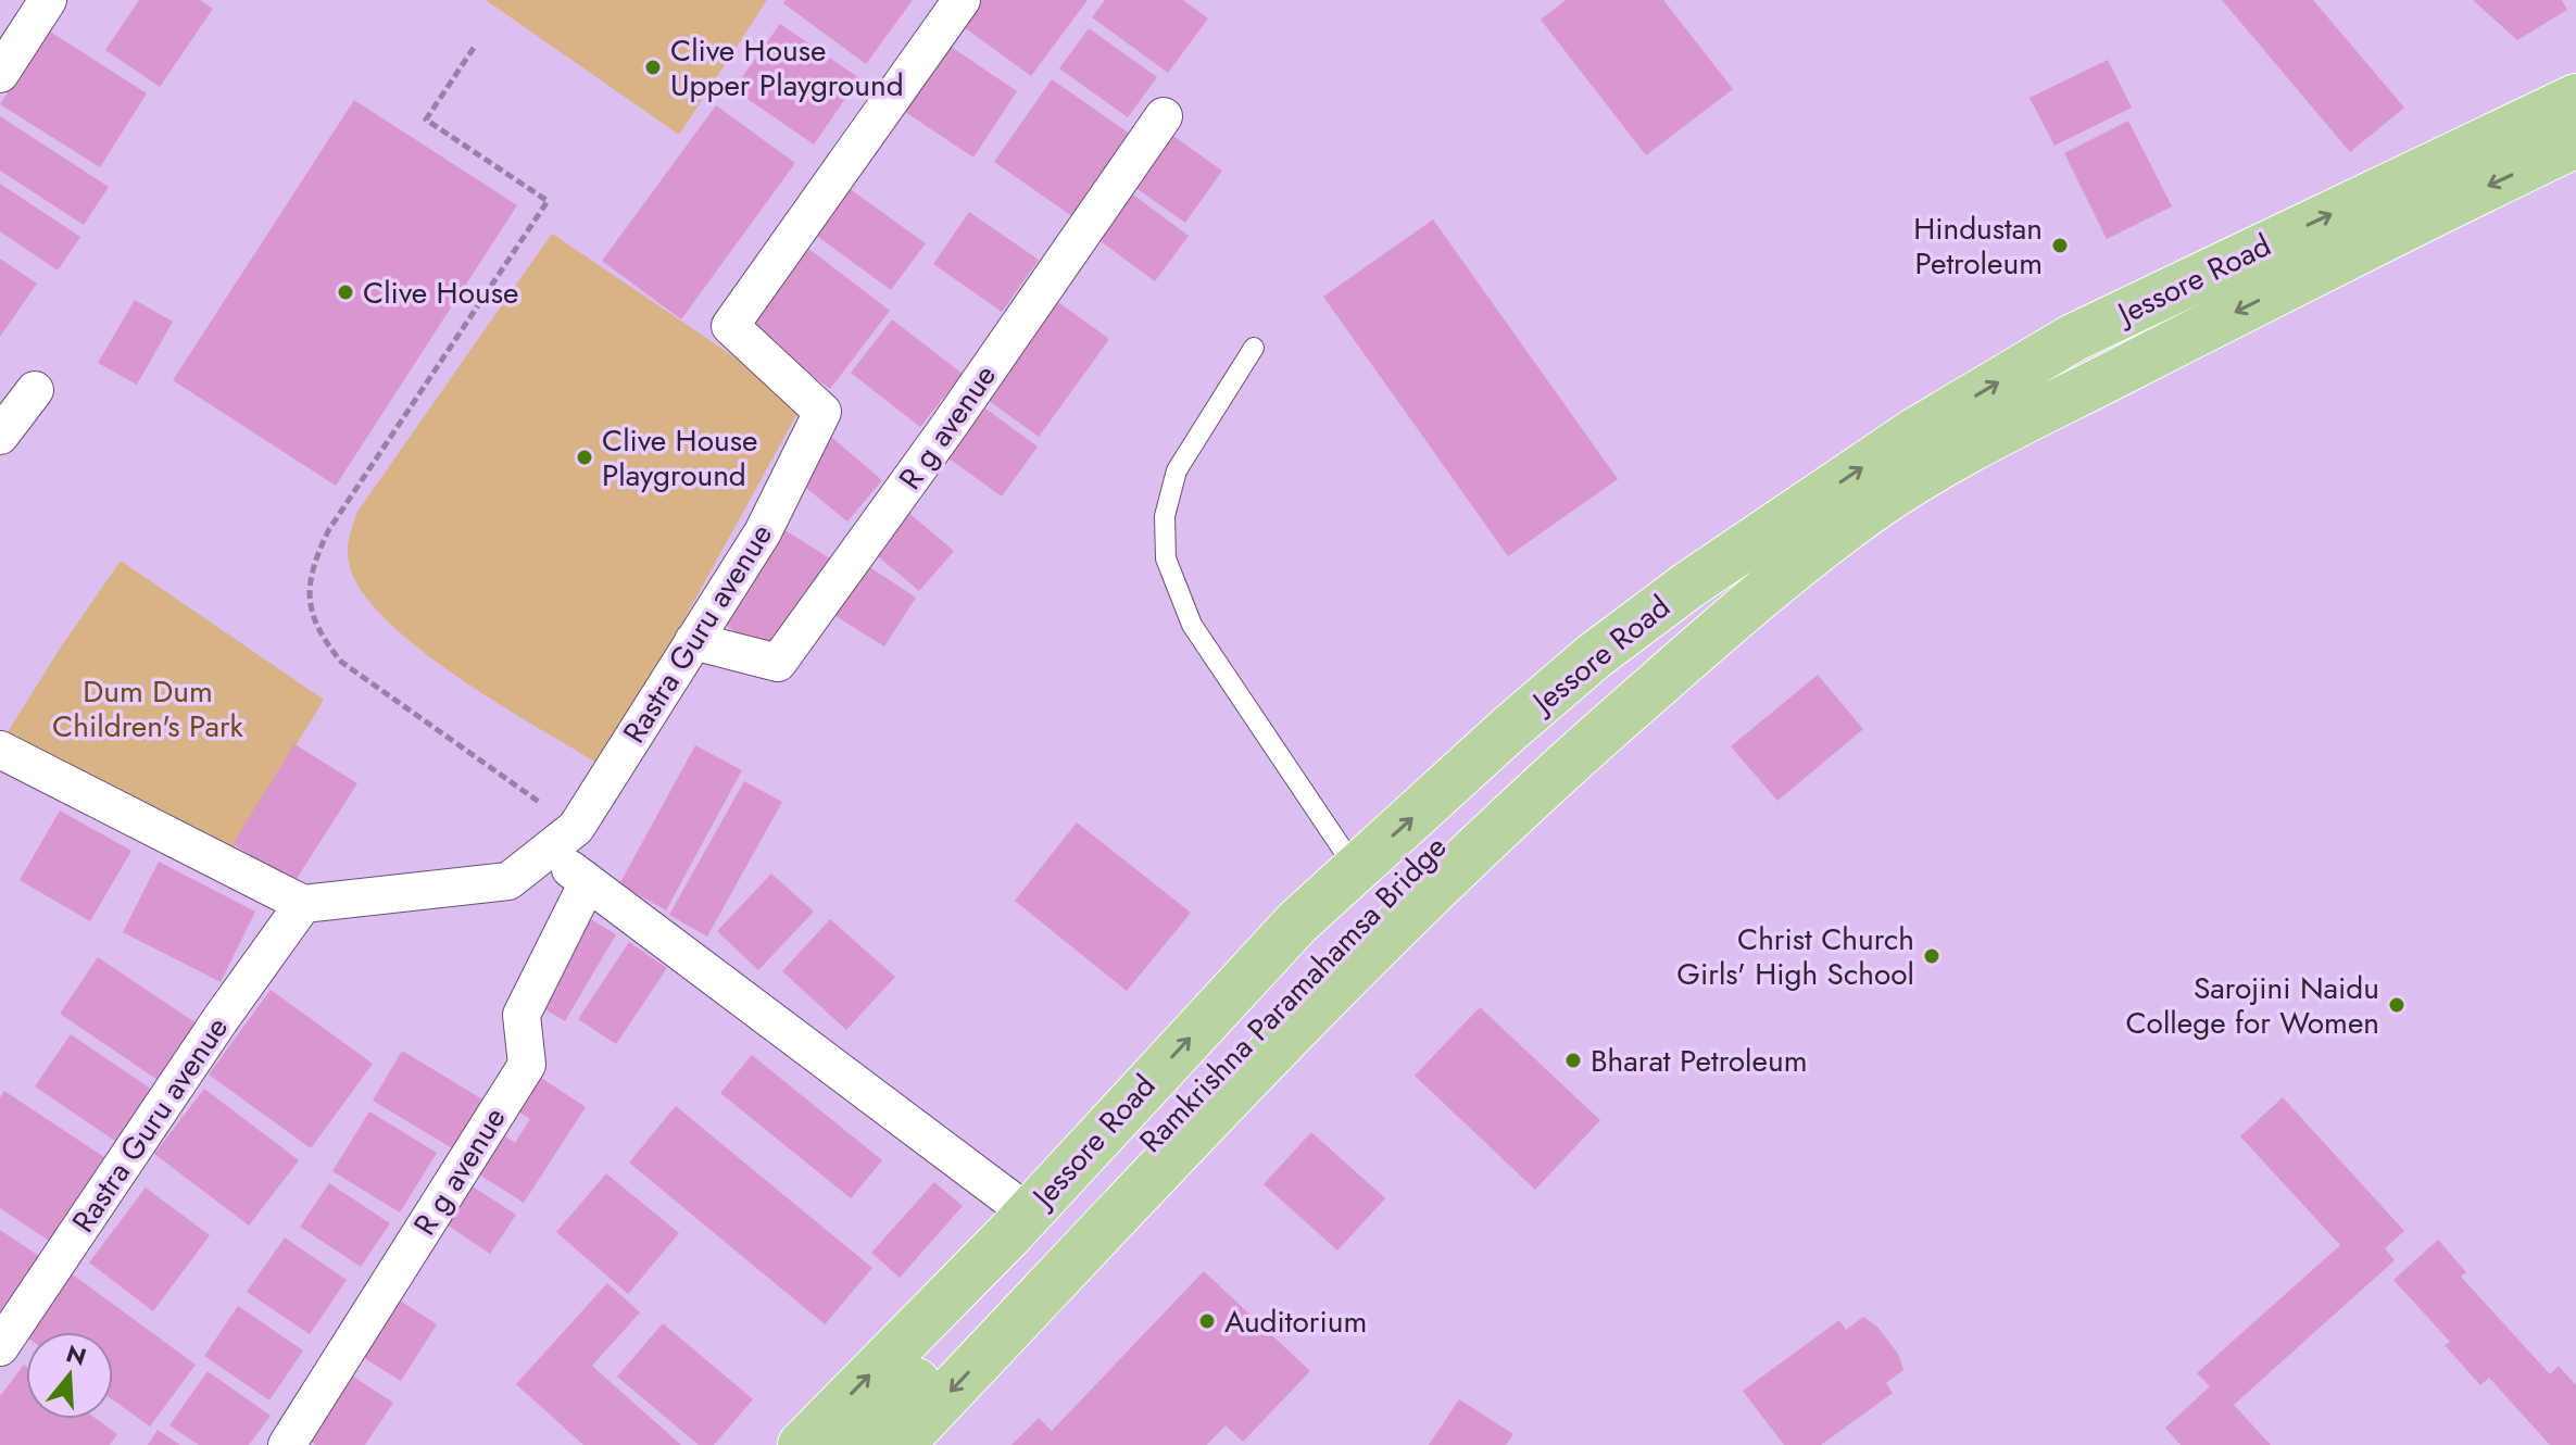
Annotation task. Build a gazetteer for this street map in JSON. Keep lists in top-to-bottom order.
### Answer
{
  "streets": {
    "main road": ["Jessore Road", "Ramkrishna Paramahamsa Bridge"],
    "street": ["R g avenue", "Rastra Guru avenue"]
  },
  "crossings": [
    ["R g avenue", "Rastra Guru avenue"]
  ],
  "parks": ["Dum Dum Children's Park"],
  "places": [
    "Clive House Upper Playground",
    "Hindustan Petroleum",
    "Clive House",
    "Clive House Playground",
    "Christ Church Girls' High School",
    "Sarojini Naidu College for Women",
    "Bharat Petroleum",
    "Auditorium"
  ],
  "north": "top"
}
